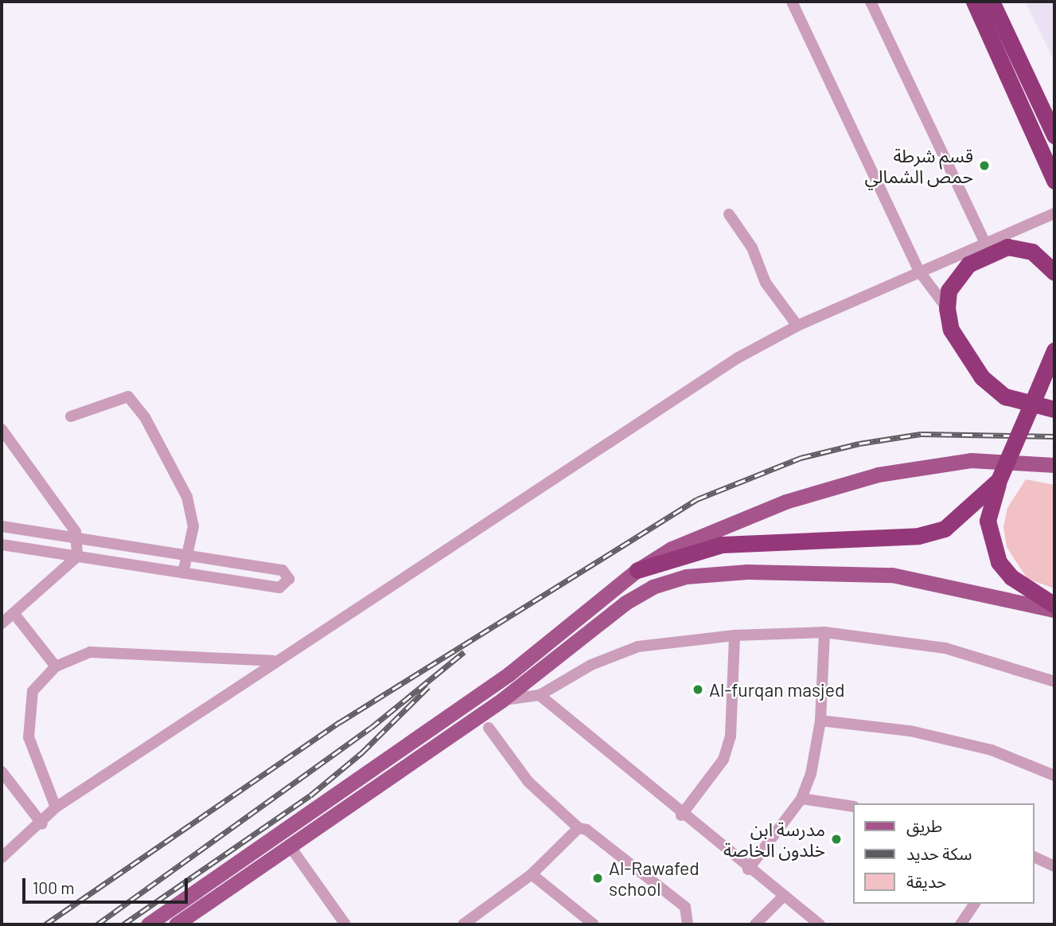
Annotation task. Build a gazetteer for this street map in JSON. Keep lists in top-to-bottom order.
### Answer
{
  "places": [
    "قسم شرطة حمص الشمالي",
    "Al-furqan masjed",
    "مدرسة ابن خلدون الخاصة",
    "Al-Rawafed school"
  ],
  "legend": ["طريق", "سكة حديد", "حديقة"],
  "scale_bar": "100 m"
}
